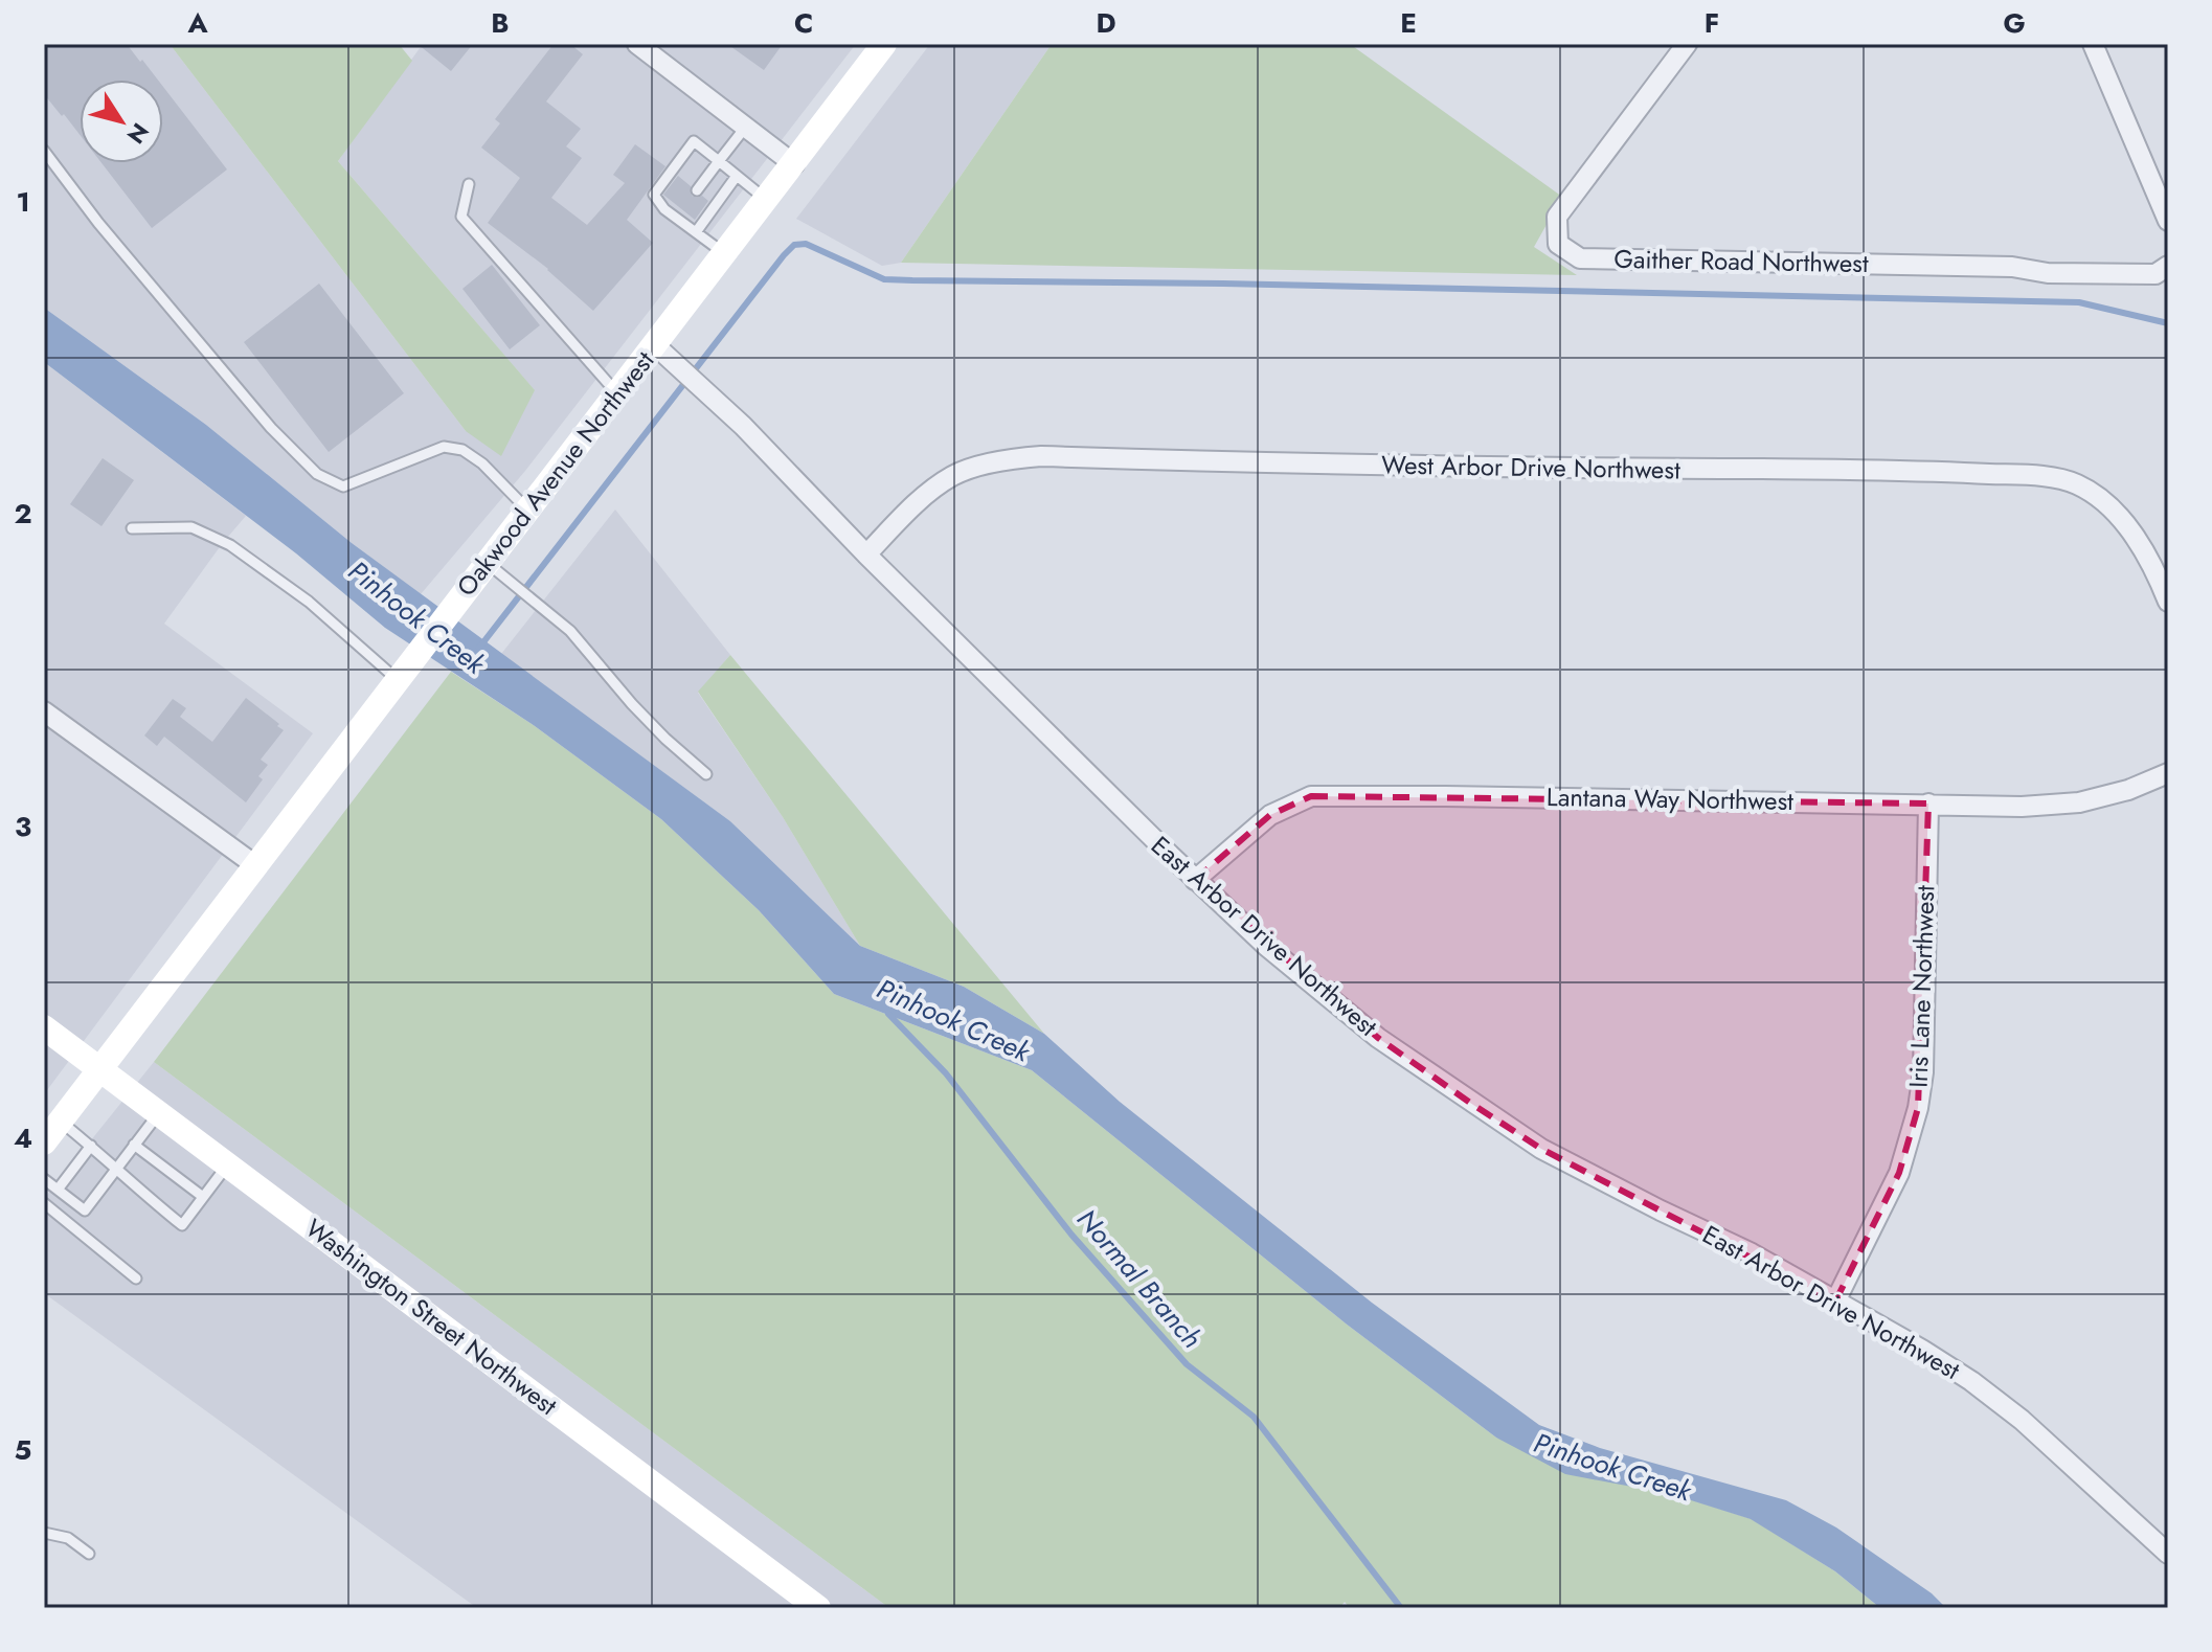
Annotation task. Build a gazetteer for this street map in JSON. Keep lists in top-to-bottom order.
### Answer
{
  "streets": {
    "street": [
      "Gaither Road Northwest",
      "West Arbor Drive Northwest",
      "Oakwood Avenue Northwest",
      "Lantana Way Northwest",
      "East Arbor Drive Northwest",
      "Iris Lane Northwest",
      "Washington Street Northwest"
    ]
  },
  "crossings": [
    ["West Arbor Drive Northwest", "East Arbor Drive Northwest"],
    ["Oakwood Avenue Northwest", "East Arbor Drive Northwest"],
    ["Oakwood Avenue Northwest", "Washington Street Northwest"],
    ["Lantana Way Northwest", "East Arbor Drive Northwest"],
    ["Lantana Way Northwest", "Iris Lane Northwest"],
    ["East Arbor Drive Northwest", "Iris Lane Northwest"]
  ],
  "water": ["Pinhook Creek", "Normal Branch"],
  "north": "bottom right",
  "grid": {
    "columns": [
      "A",
      "B",
      "C",
      "D",
      "E",
      "F",
      "G"
    ],
    "rows": [
      "1",
      "2",
      "3",
      "4",
      "5"
    ]
  }
}
